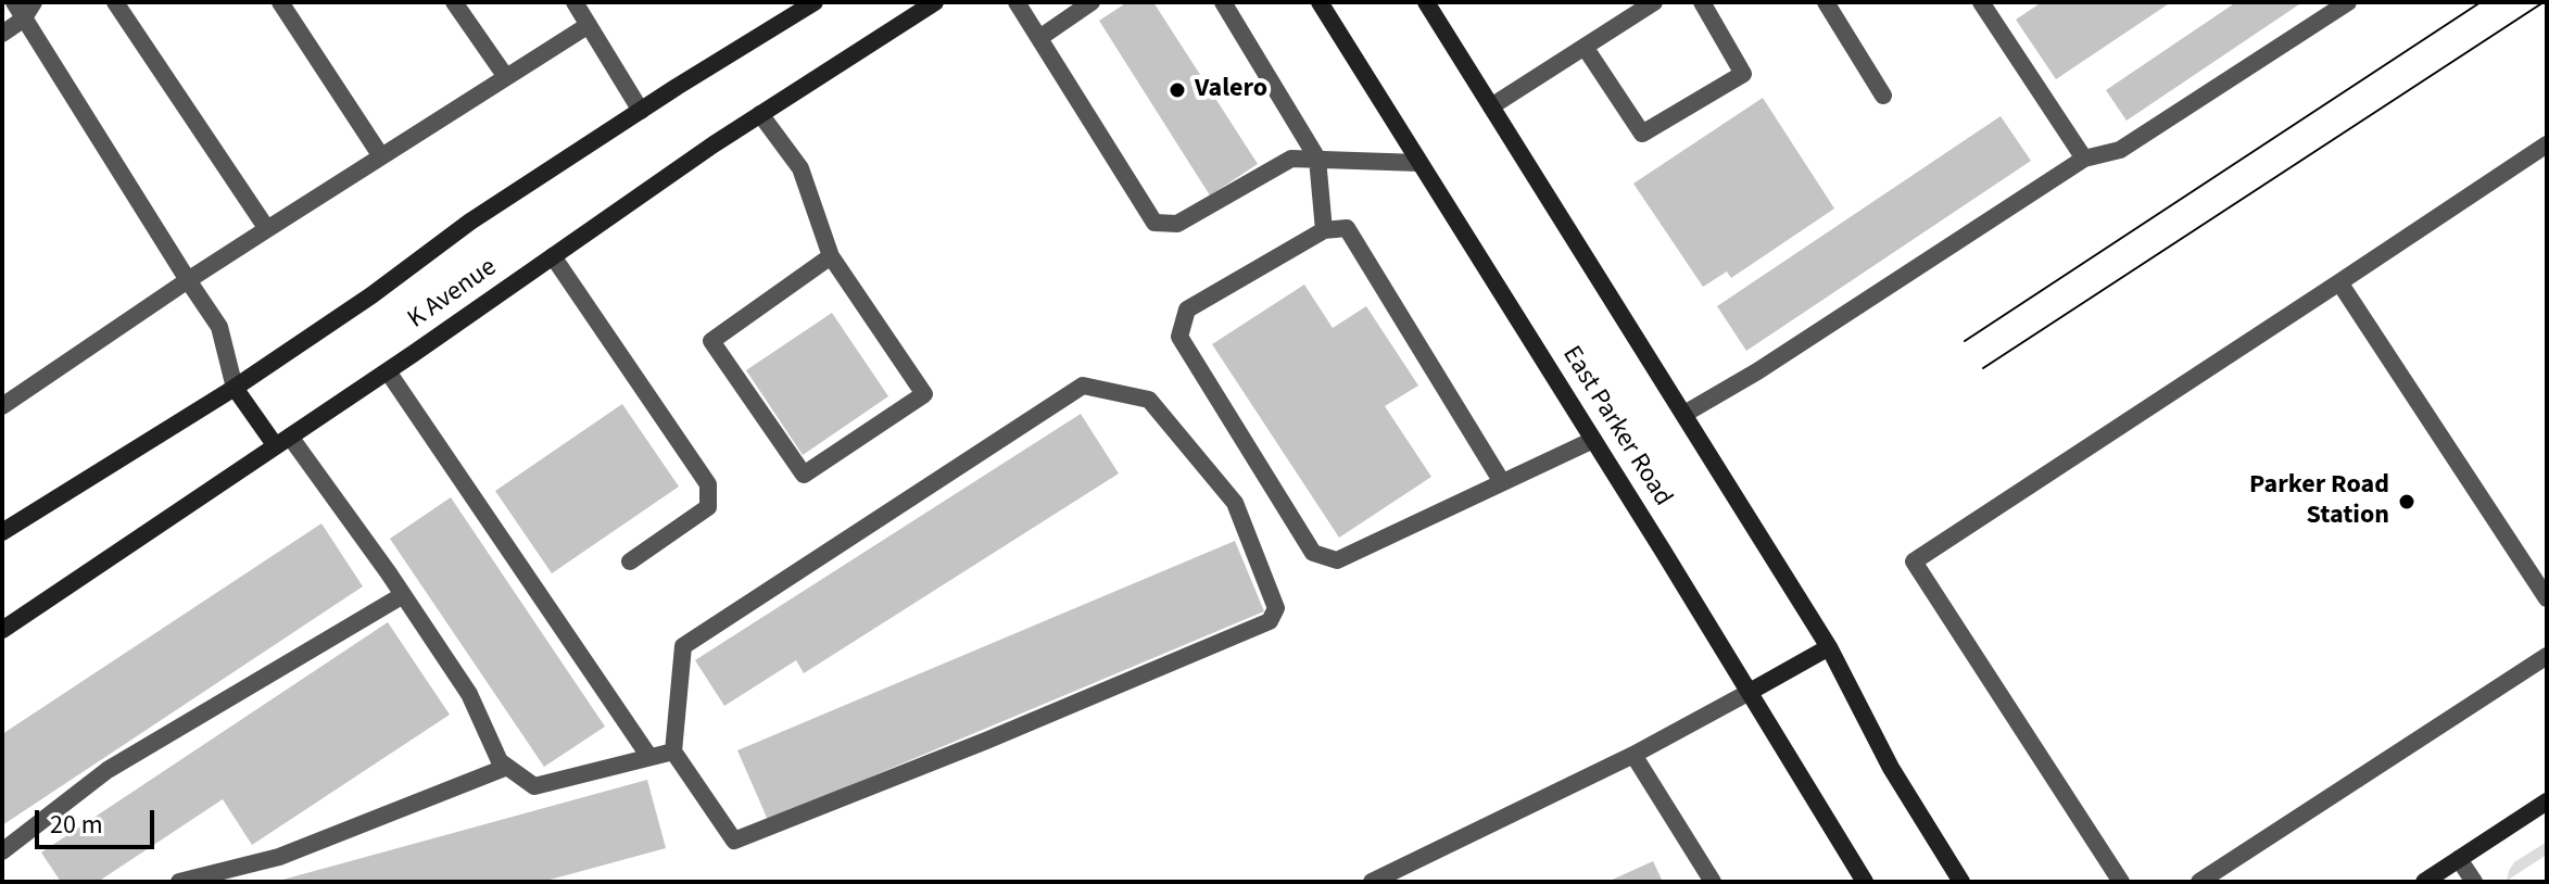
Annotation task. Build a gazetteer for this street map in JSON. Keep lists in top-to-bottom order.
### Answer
{
  "streets": {
    "main road": ["K Avenue", "East Parker Road"]
  },
  "places": ["Valero", "Parker Road Station"],
  "scale_bar": "20 m"
}
